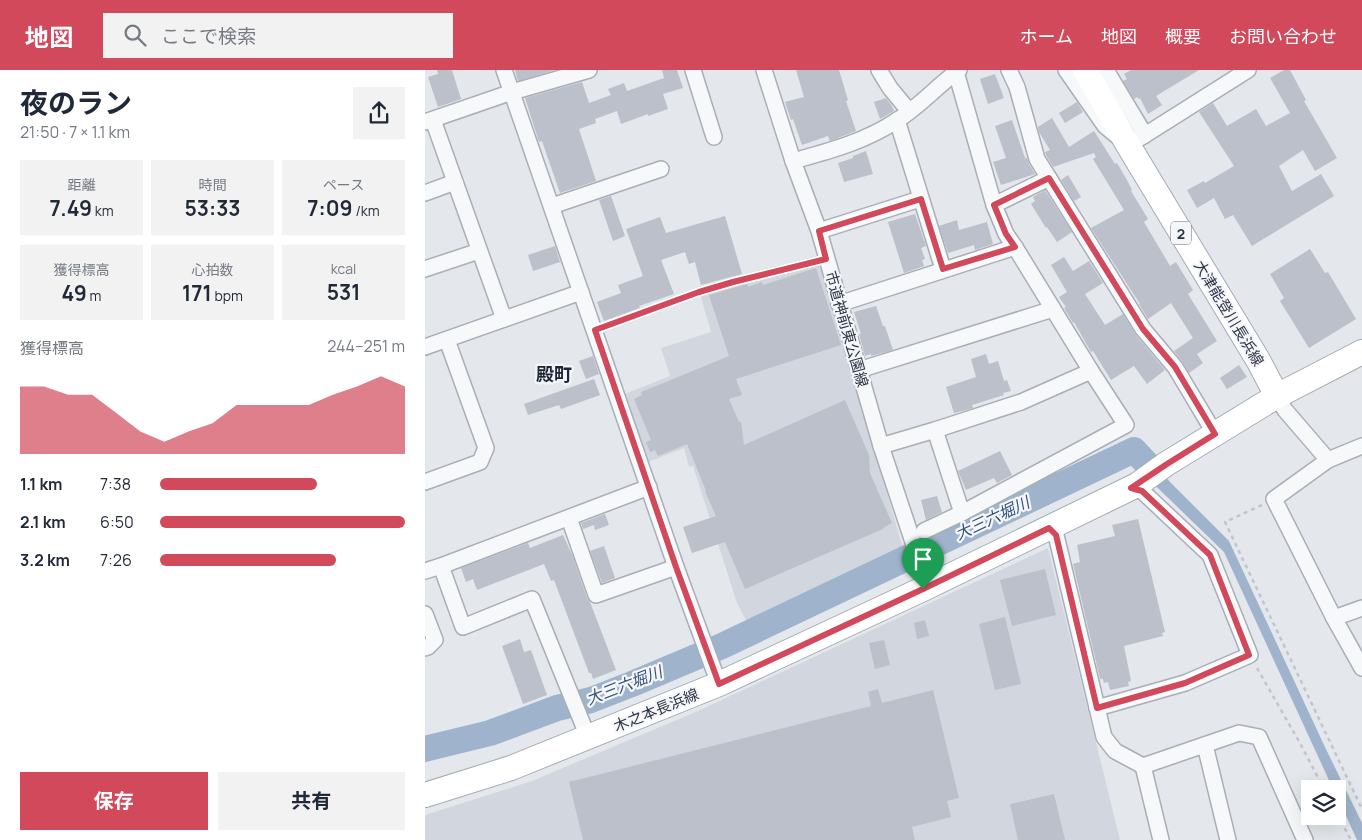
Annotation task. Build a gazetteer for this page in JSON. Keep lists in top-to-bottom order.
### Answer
{
  "streets": {
    "main road": ["2", "大津能登川長浜線", "木之本長浜線"],
    "street": ["市道神前東公園線"]
  },
  "crossings": [
    ["大津能登川長浜線", "木之本長浜線"],
    ["市道神前東公園線", "木之本長浜線"]
  ],
  "districts": ["殿町"],
  "water": ["大三六堀川"],
  "page": {
    "header": "地図",
    "search": "ここで検索",
    "nav": [
      "ホーム",
      "地図",
      "概要",
      "お問い合わせ"
    ],
    "heading": ["夜のラン", "21:50 · 7 × 1.1 km"],
    "stats": [
      ["距離", "7.49 km"],
      ["時間", "53:33"],
      ["ペース", "7:09 /km"],
      ["獲得標高", "49 m"],
      ["心拍数", "171 bpm"],
      ["kcal", "531"]
    ],
    "chart": ["獲得標高", "244–251 m"],
    "list": [
      {
        "name": "1.1 km",
        "note": "7:38"
      },
      {
        "name": "2.1 km",
        "note": "6:50"
      },
      {
        "name": "3.2 km",
        "note": "7:26"
      }
    ],
    "buttons": ["保存", "共有"]
  }
}
